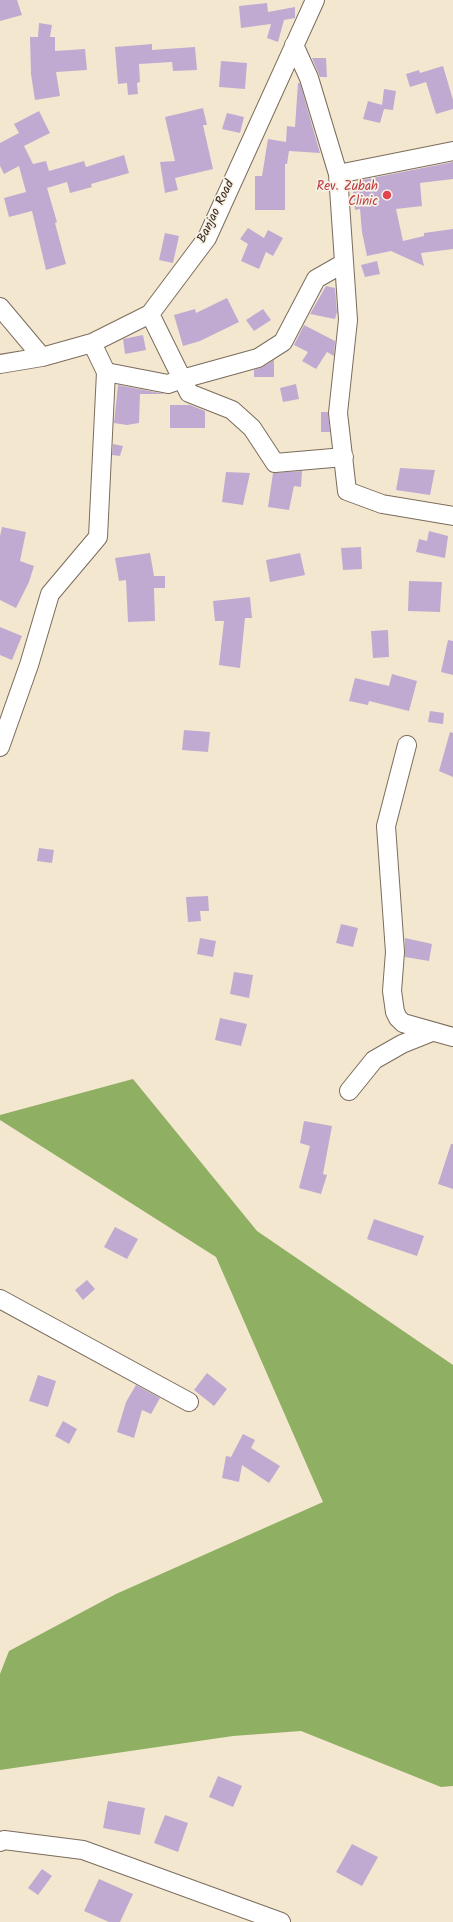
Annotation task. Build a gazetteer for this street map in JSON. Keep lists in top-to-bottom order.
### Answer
{
  "streets": {
    "street": ["Banjao Road"]
  },
  "places": ["Rev. Zubah Clinic"]
}
